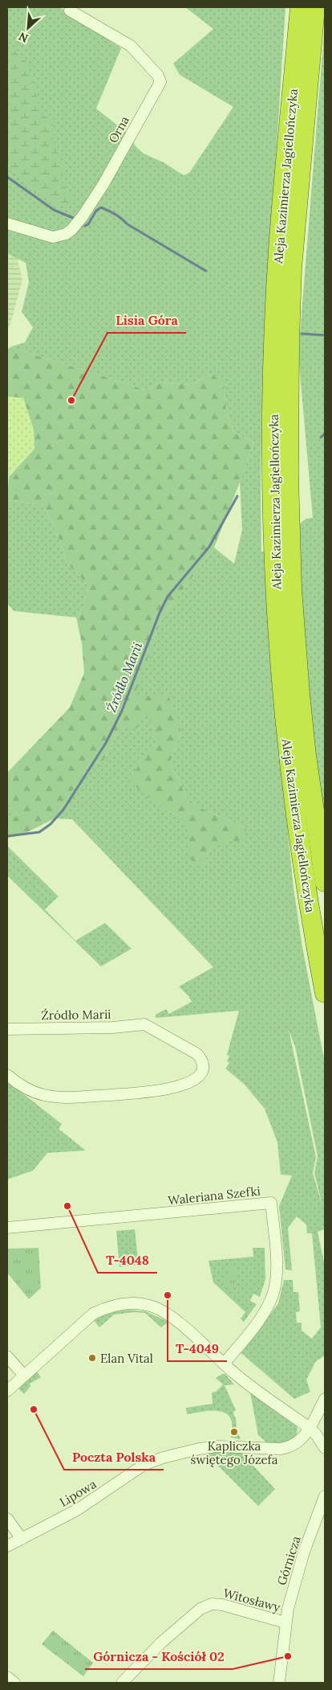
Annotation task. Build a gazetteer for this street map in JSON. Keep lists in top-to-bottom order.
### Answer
{
  "streets": {
    "highway": ["Aleja Kazimierza Jagiellończyka"],
    "street": [
      "Orna",
      "Źródło Marii",
      "Waleriana Szefki",
      "Lipowa",
      "Górnicza",
      "Witosławy"
    ]
  },
  "crossings": [
    ["Górnicza", "Witosławy"]
  ],
  "water": ["Źródło Marii"],
  "places": [
    "Lisia Góra",
    "T-4048",
    "T-4049",
    "Elan Vital",
    "Poczta Polska",
    "Kapliczka świętego Józefa",
    "Górnicza - Kościół 02"
  ],
  "north": "bottom left"
}
